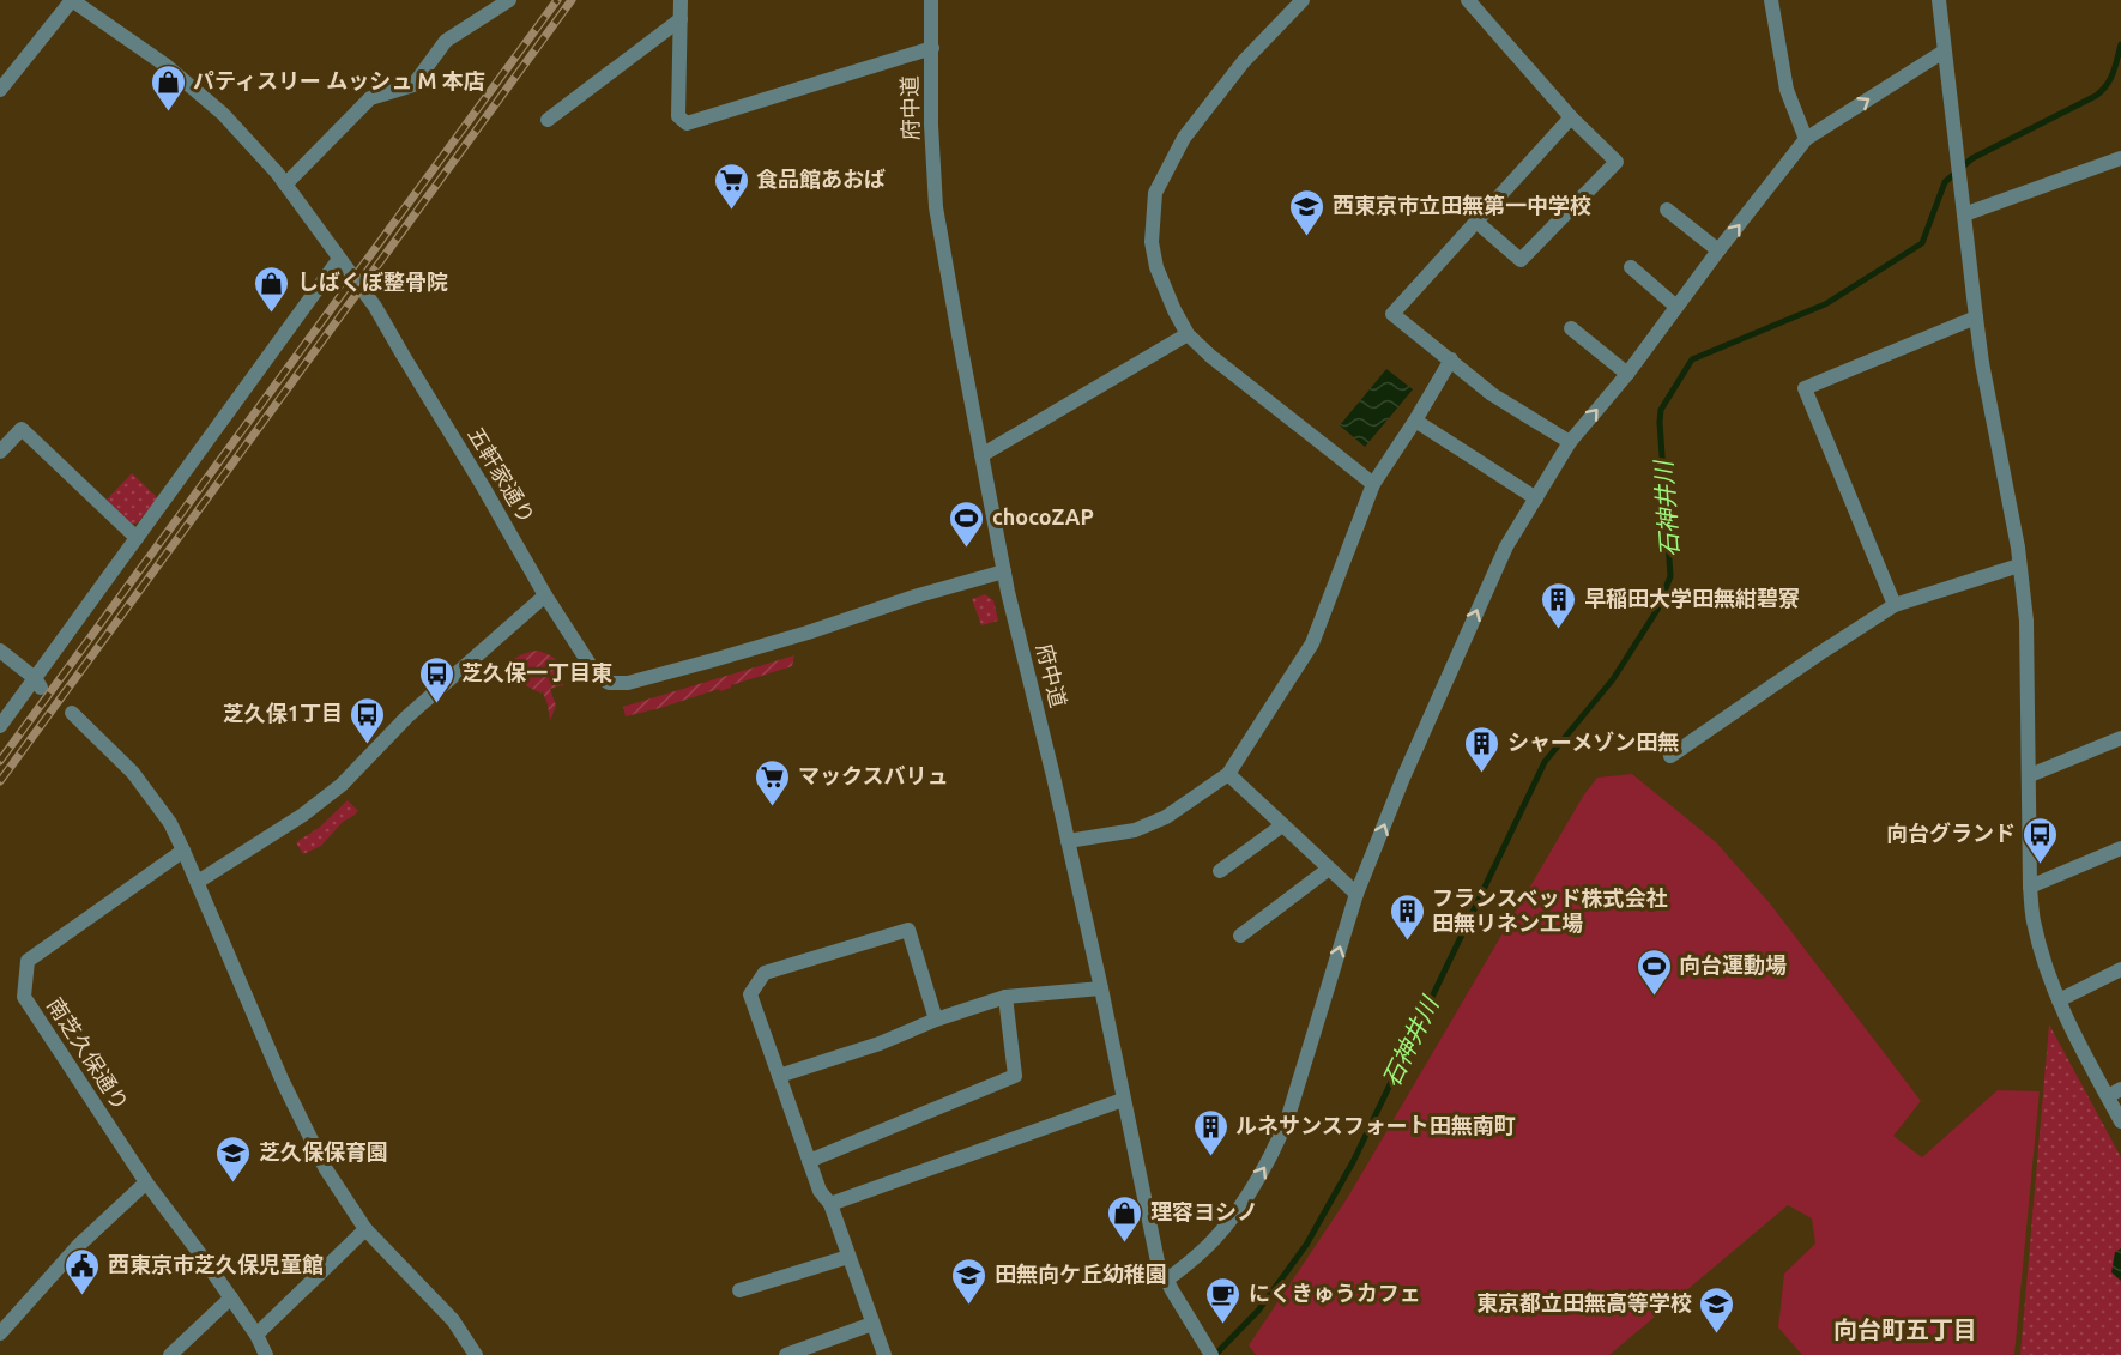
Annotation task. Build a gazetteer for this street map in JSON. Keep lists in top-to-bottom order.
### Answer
{
  "streets": {
    "street": ["府中道", "五軒家通り", "南芝久保通り"]
  },
  "crossings": [
    ["府中道", "五軒家通り"]
  ],
  "districts": ["向台町五丁目"],
  "water": ["石神井川"],
  "places": {
    "shop": ["パティスリー ムッシュ M 本店", "しばくぼ整骨院", "理容ヨシノ"],
    "supermarket": ["食品館あおば", "マックスバリュ"],
    "school or university": [
      "西東京市立田無第一中学校",
      "芝久保保育園",
      "田無向ケ丘幼稚園",
      "東京都立田無高等学校"
    ],
    "sports": ["chocoZAP", "向台運動場"],
    "building": [
      "早稲田大学田無紺碧寮",
      "シャーメゾン田無",
      "フランスベッド株式会社 田無リネン工場",
      "ルネサンスフォート田無南町"
    ],
    "bus stop": ["芝久保一丁目東", "芝久保1丁目", "向台グランド"],
    "public building": ["西東京市芝久保児童館"],
    "cafe": ["にくきゅうカフェ"]
  }
}
